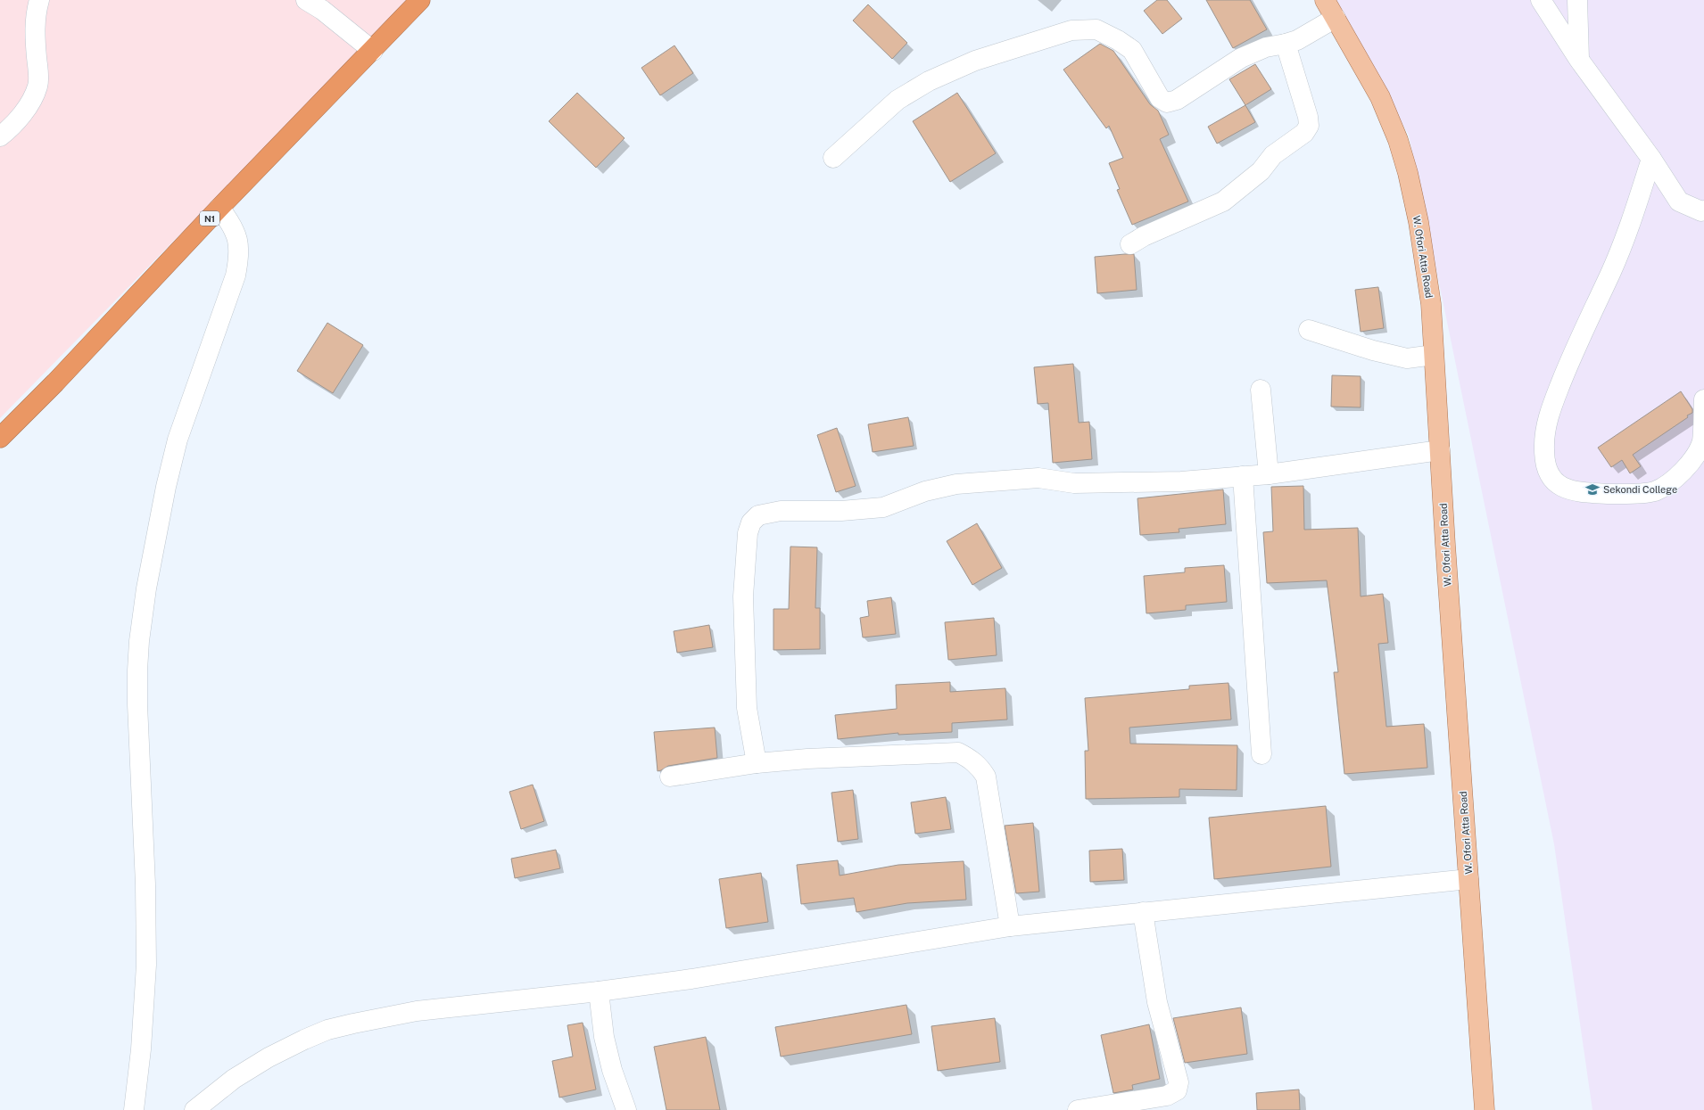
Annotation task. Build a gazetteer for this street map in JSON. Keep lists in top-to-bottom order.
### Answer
{
  "streets": {
    "highway": ["N1"],
    "main road": ["W. Ofori Atta Road"]
  },
  "places": {
    "school or university": ["Sekondi College"]
  }
}
